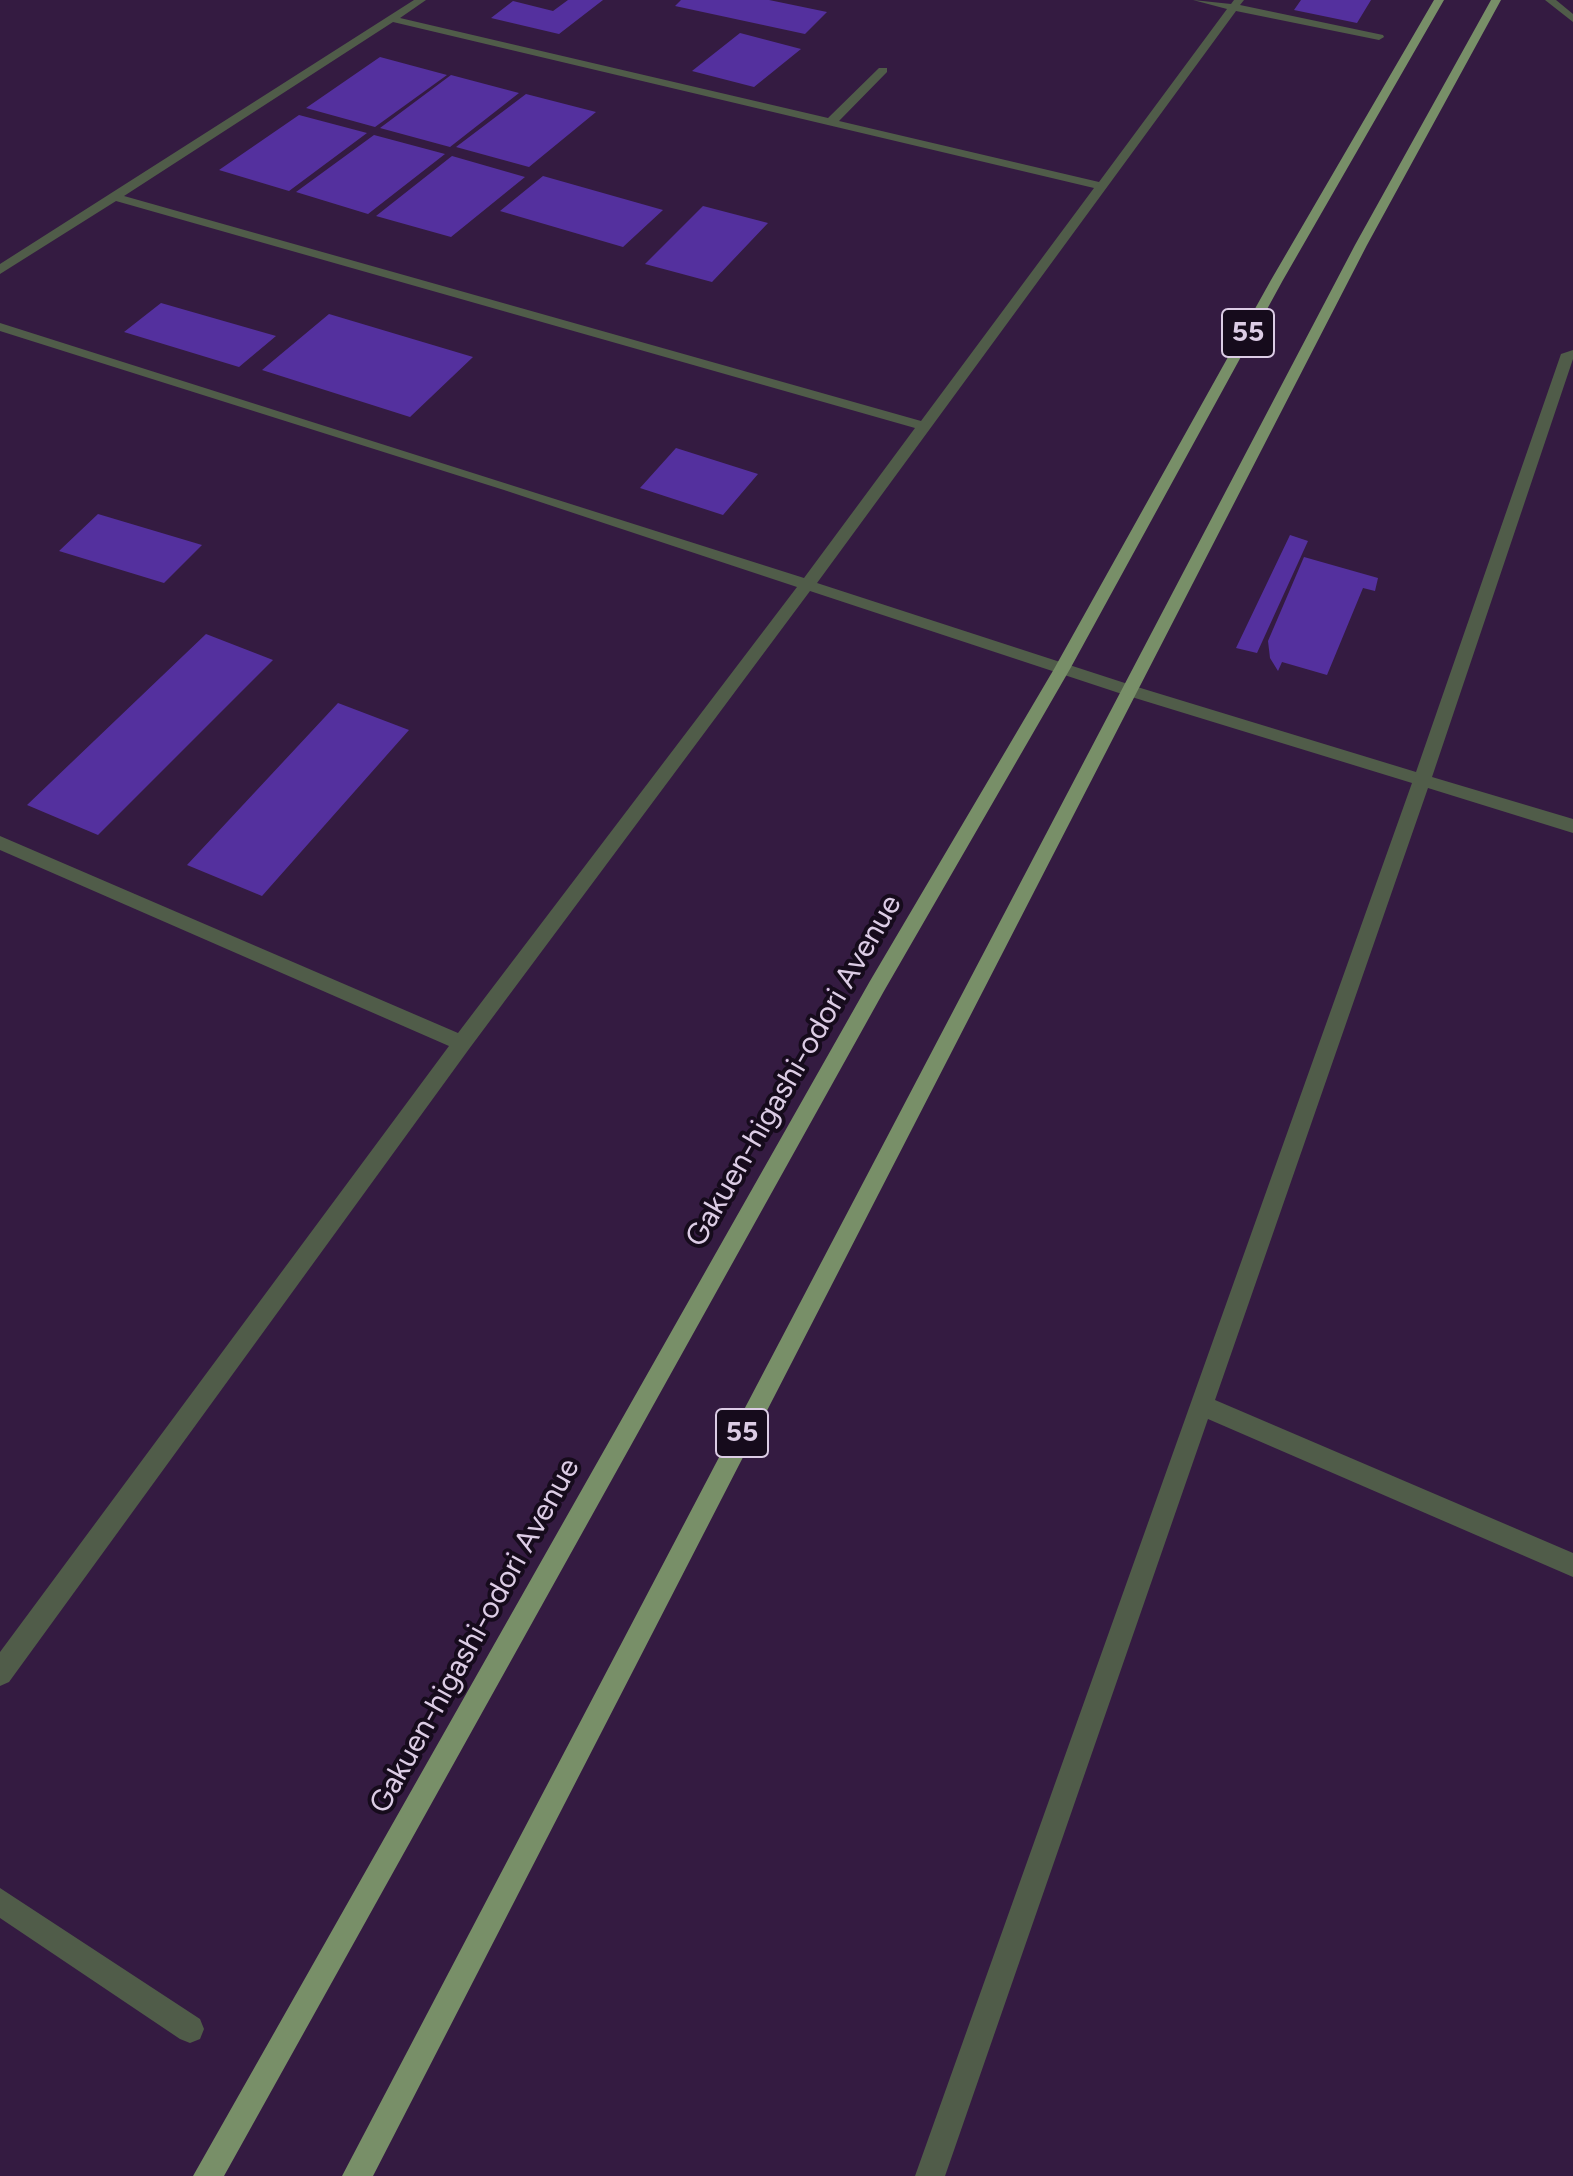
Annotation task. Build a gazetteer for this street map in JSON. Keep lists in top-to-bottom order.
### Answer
{
  "streets": {
    "main road": ["55", "Gakuen-higashi-odori Avenue"]
  }
}
